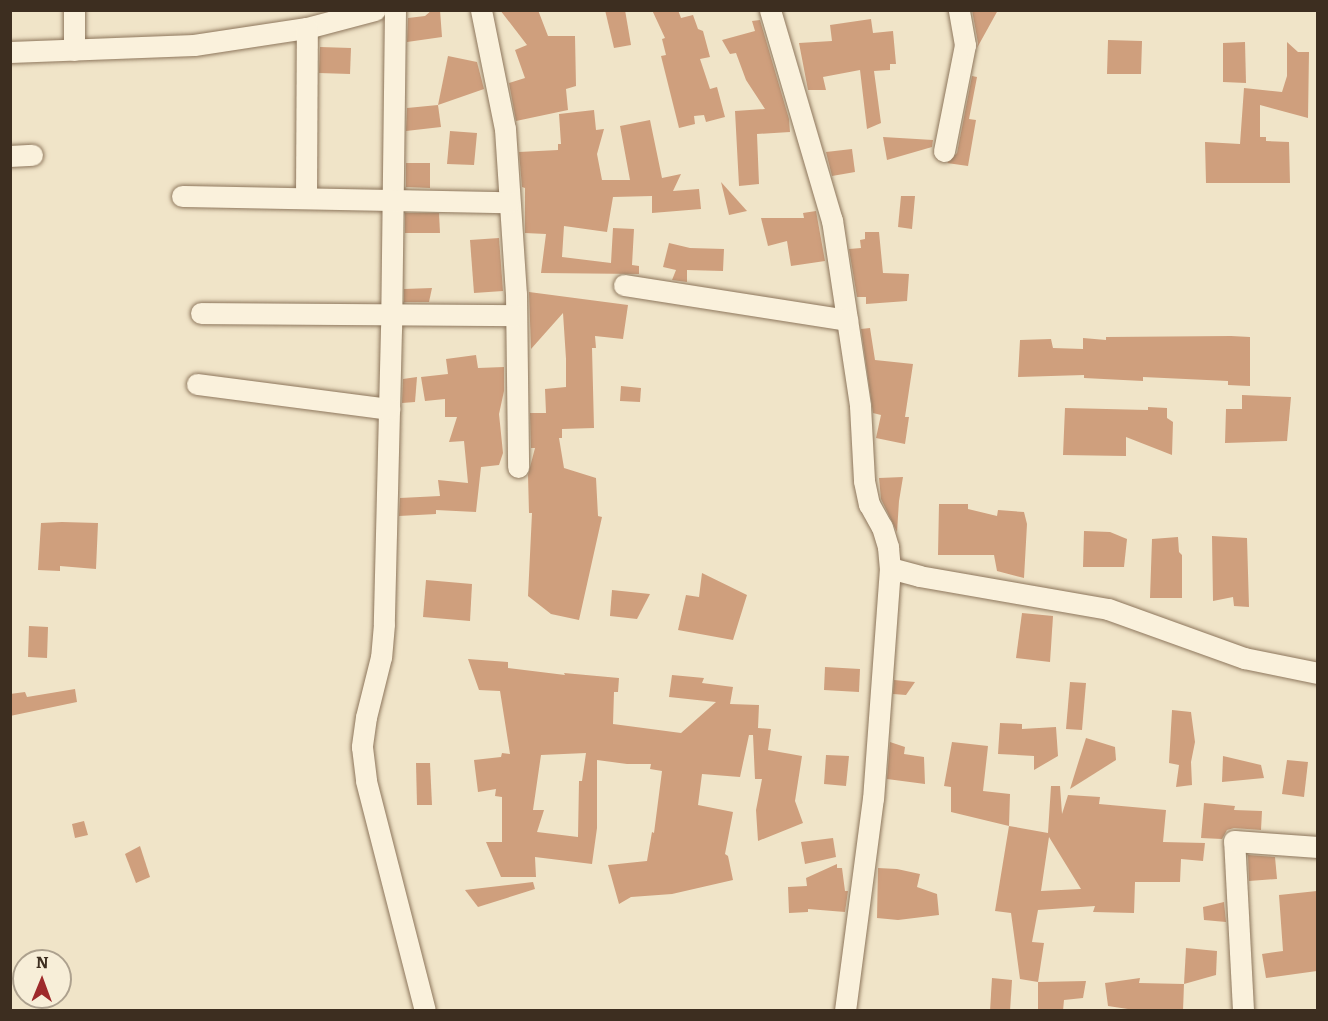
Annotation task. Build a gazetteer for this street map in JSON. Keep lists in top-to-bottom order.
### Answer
{
  "north": "top"
}
